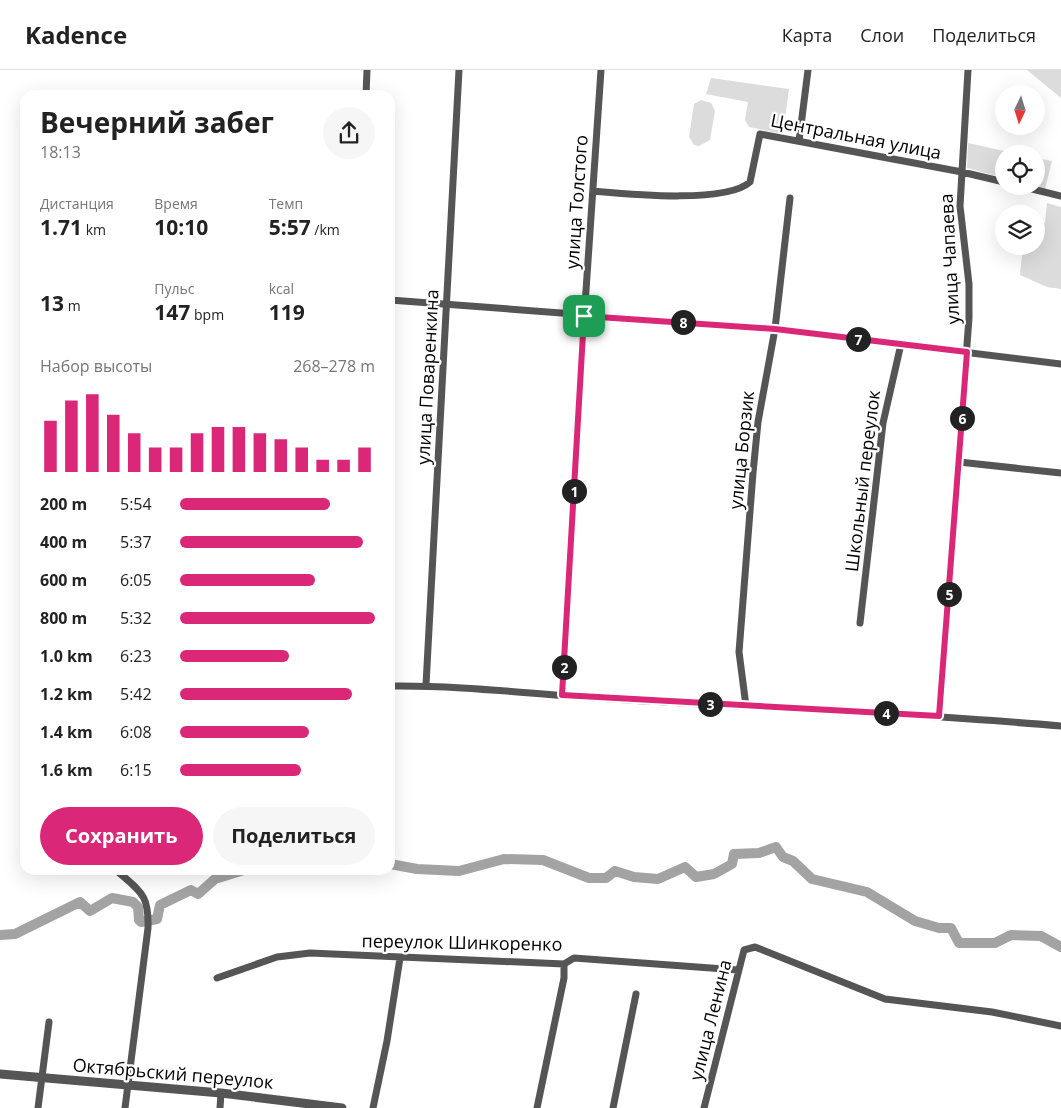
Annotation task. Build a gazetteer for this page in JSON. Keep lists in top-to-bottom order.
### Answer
{
  "streets": {
    "street": [
      "Центральная улица",
      "улица Толстого",
      "улица Чапаева",
      "улица Поваренкина",
      "улица Борзик",
      "Школьный переулок",
      "переулок Шинкоренко",
      "улица Ленина",
      "Октябрьский переулок"
    ]
  },
  "crossings": [
    ["Центральная улица", "улица Толстого"],
    ["Центральная улица", "улица Чапаева"],
    ["переулок Шинкоренко", "улица Ленина"]
  ],
  "north": "bottom",
  "page": {
    "header": "Kadence",
    "nav": ["Карта", "Слои", "Поделиться"],
    "heading": ["Вечерний забег", "18:13"],
    "stats": [
      ["Дистанция", "1.71 km"],
      ["Время", "10:10"],
      ["Темп", "5:57 /km"],
      ["13 m"],
      ["Пульс", "147 bpm"],
      ["kcal", "119"]
    ],
    "pins": [
      "8",
      "7",
      "6",
      "1",
      "5",
      "2",
      "3",
      "4"
    ],
    "chart": ["Набор высоты", "268–278 m"],
    "list": [
      {
        "name": "200 m",
        "note": "5:54"
      },
      {
        "name": "400 m",
        "note": "5:37"
      },
      {
        "name": "600 m",
        "note": "6:05"
      },
      {
        "name": "800 m",
        "note": "5:32"
      },
      {
        "name": "1.0 km",
        "note": "6:23"
      },
      {
        "name": "1.2 km",
        "note": "5:42"
      },
      {
        "name": "1.4 km",
        "note": "6:08"
      },
      {
        "name": "1.6 km",
        "note": "6:15"
      }
    ],
    "buttons": ["Сохранить", "Поделиться"]
  }
}
